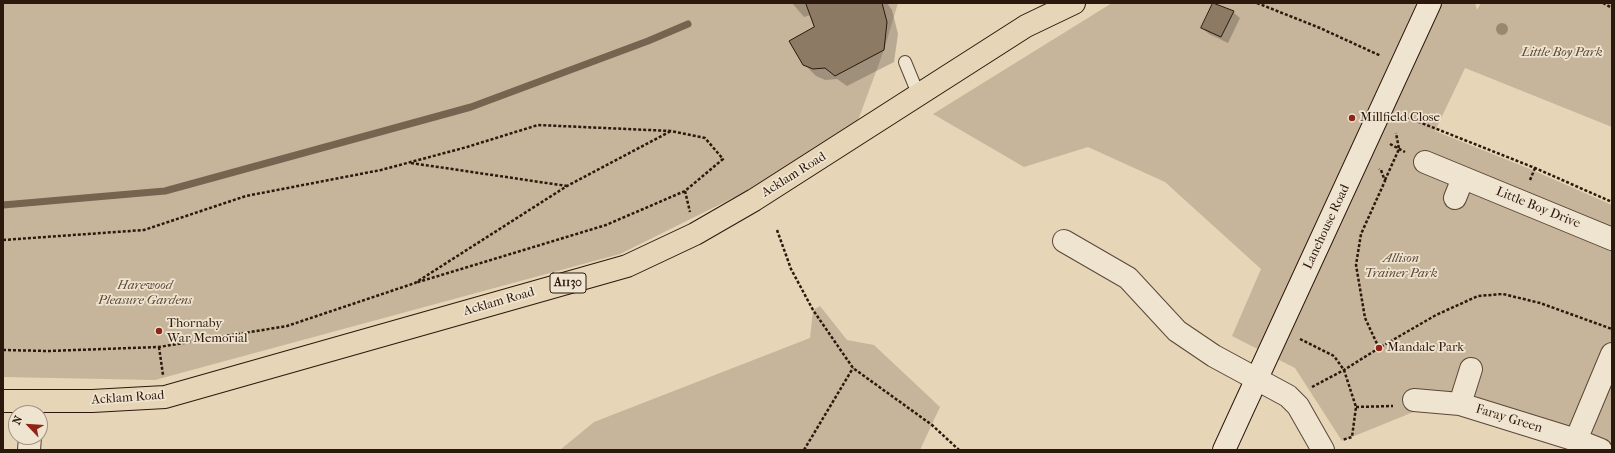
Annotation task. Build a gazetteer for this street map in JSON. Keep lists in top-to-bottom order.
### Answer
{
  "streets": {
    "main road": ["Acklam Road", "A1130"],
    "street": ["Little Boy Drive", "Lanehouse Road", "Faray Green"]
  },
  "parks": ["Little Boy Park", "Allison Trainer Park", "Harewood Pleasure Gardens"],
  "places": ["Millfield Close", "Thornaby War Memorial", "Mandale Park"],
  "north": "top left"
}
